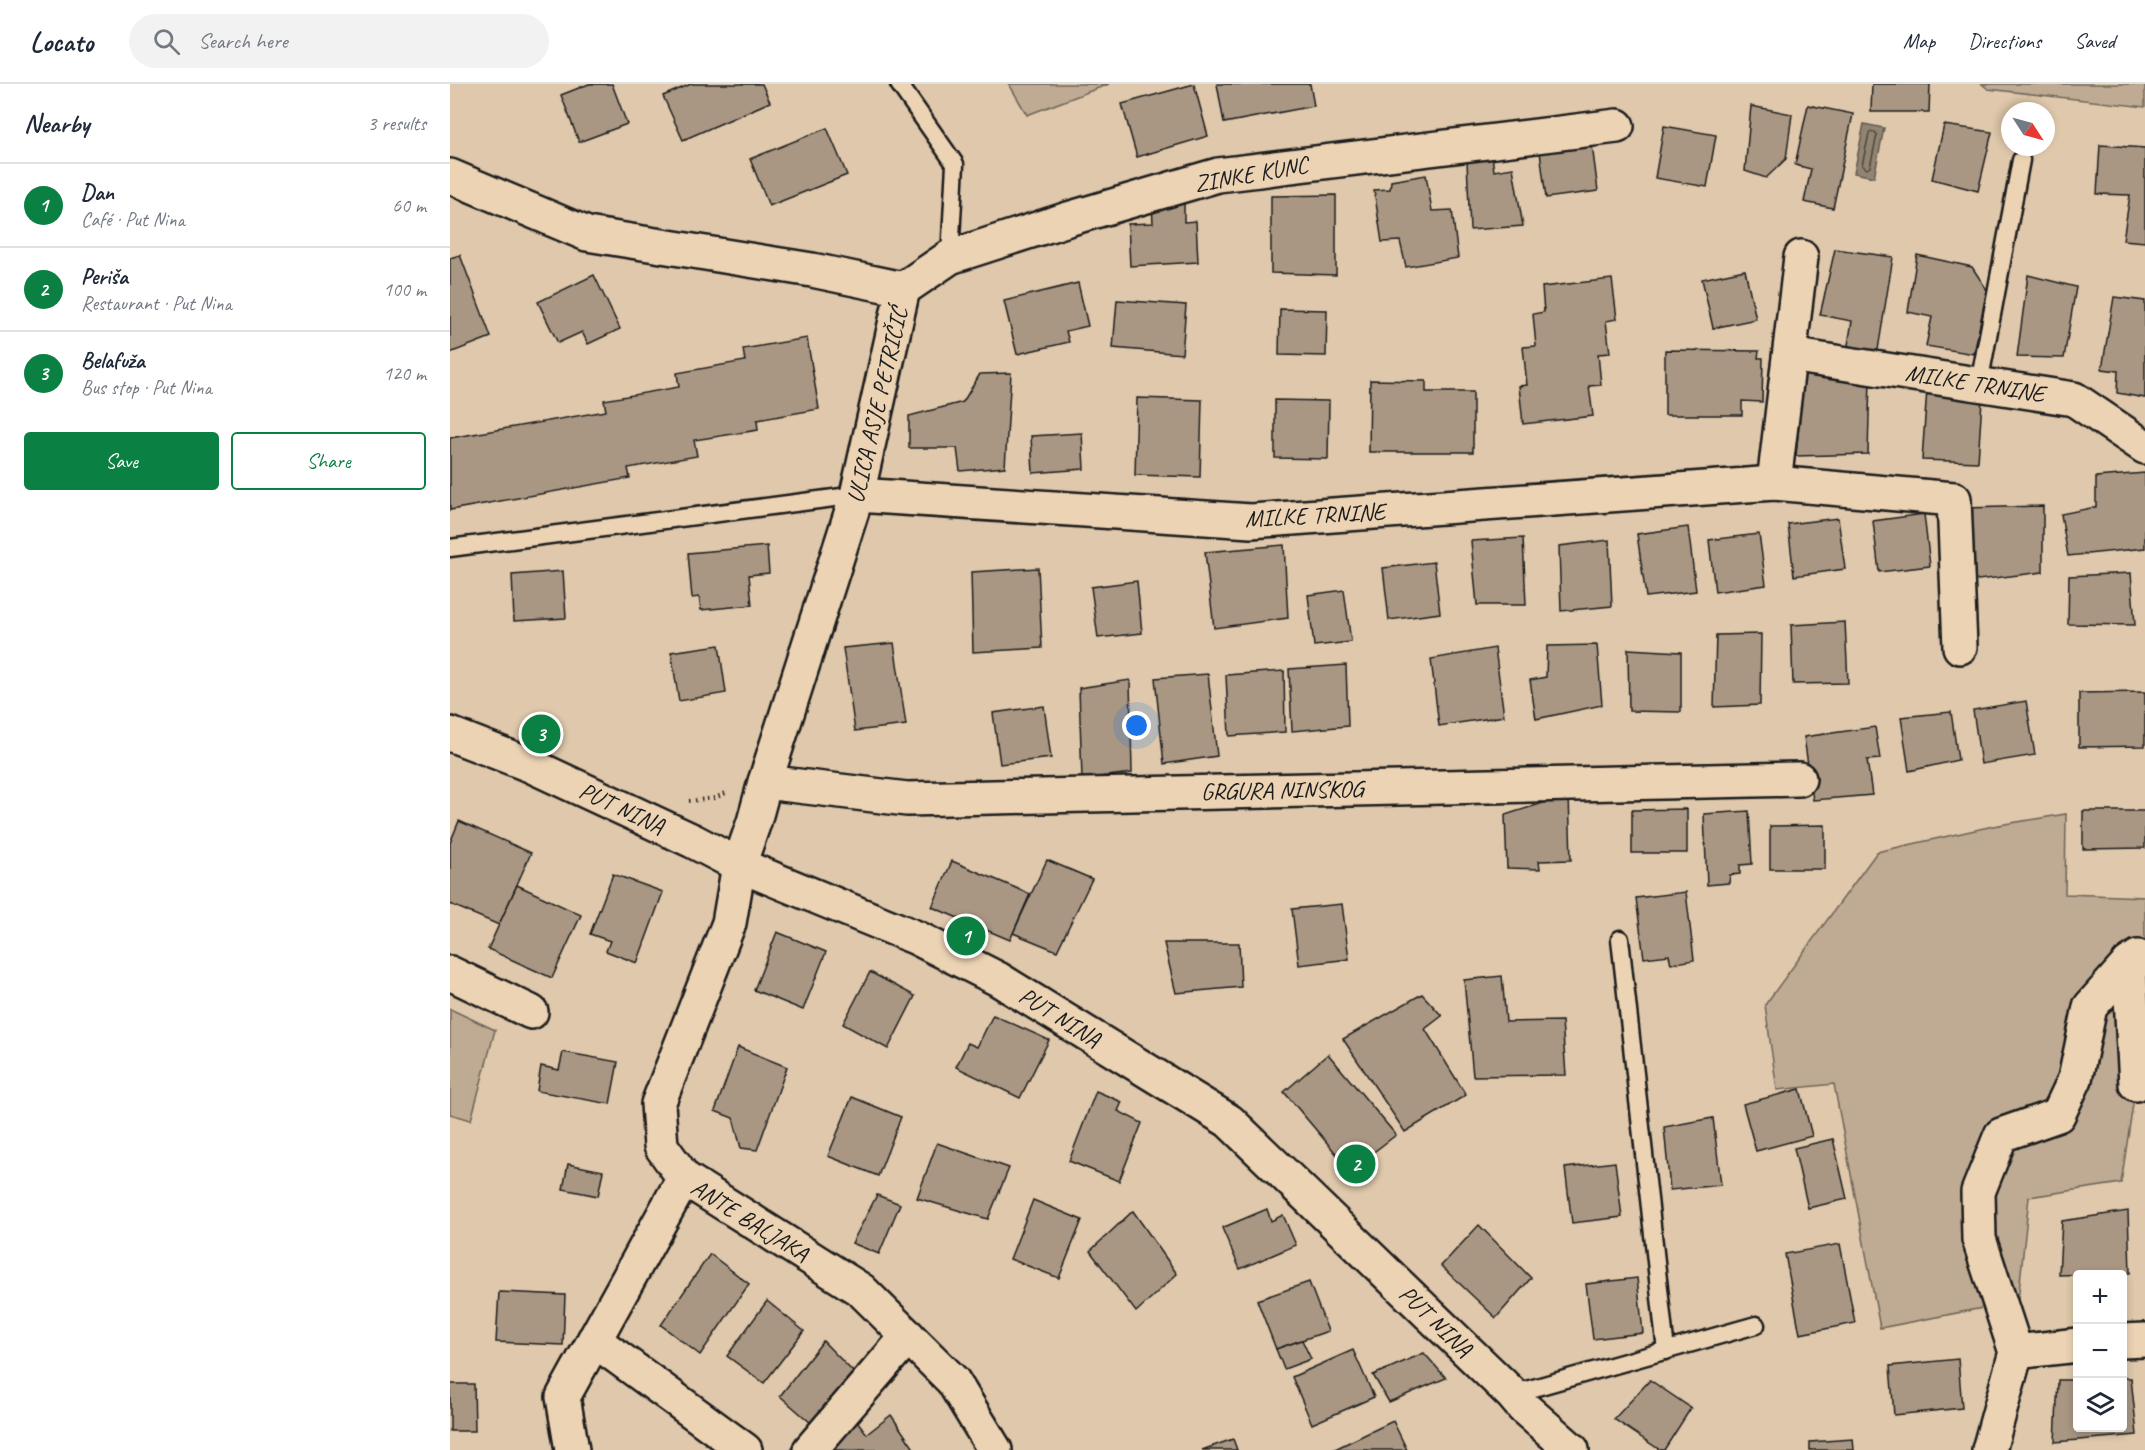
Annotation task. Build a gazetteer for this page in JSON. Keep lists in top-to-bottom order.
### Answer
{
  "streets": {
    "street": [
      "ZINKE KUNC",
      "MILKE TRNINE",
      "ULICA ASJE PETRIČIĆ",
      "GRGURA NINSKOG",
      "PUT NINA",
      "ANTE BALJAKA"
    ]
  },
  "crossings": [
    ["ZINKE KUNC", "ULICA ASJE PETRIČIĆ"],
    ["MILKE TRNINE", "ULICA ASJE PETRIČIĆ"],
    ["ULICA ASJE PETRIČIĆ", "GRGURA NINSKOG"],
    ["ULICA ASJE PETRIČIĆ", "PUT NINA"],
    ["ULICA ASJE PETRIČIĆ", "ANTE BALJAKA"],
    ["PUT NINA", "ANTE BALJAKA"]
  ],
  "north": "bottom right",
  "page": {
    "header": "Locato",
    "search": "Search here",
    "nav": ["Map", "Directions", "Saved"],
    "heading": ["Nearby", "3 results"],
    "list": [
      {
        "mark": "1",
        "name": "Dan",
        "note": "Café · Put Nina",
        "value": "60 m"
      },
      {
        "mark": "2",
        "name": "Periša",
        "note": "Restaurant · Put Nina",
        "value": "100 m"
      },
      {
        "mark": "3",
        "name": "Belafuža",
        "note": "Bus stop · Put Nina",
        "value": "120 m"
      }
    ],
    "buttons": ["Save", "Share"],
    "pins": ["3", "1", "2"],
    "map_buttons": ["+", "−"]
  }
}
